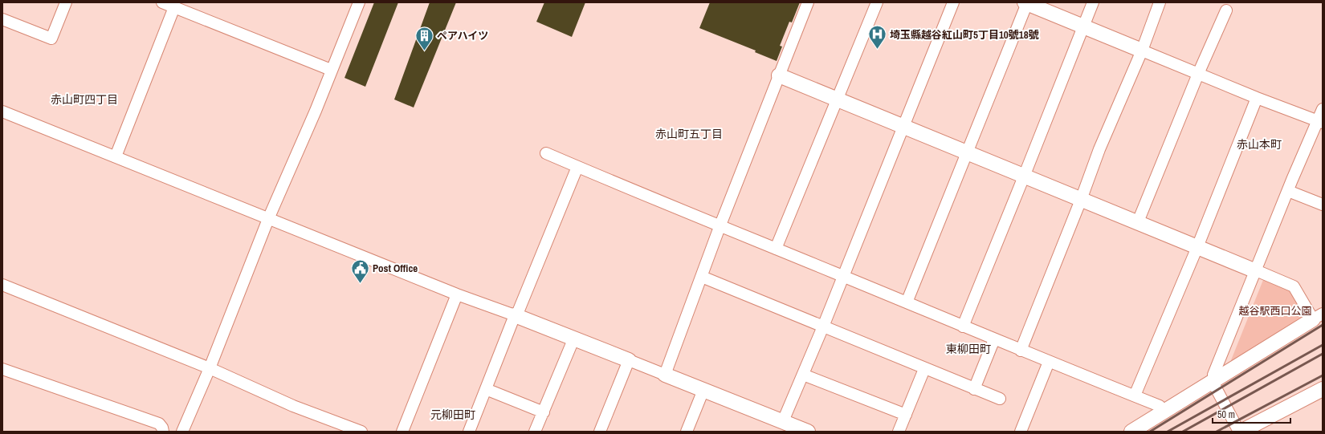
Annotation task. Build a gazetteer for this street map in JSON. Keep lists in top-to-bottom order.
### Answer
{
  "districts": [
    "赤山町四丁目",
    "赤山町五丁目",
    "赤山本町",
    "東柳田町",
    "元柳田町"
  ],
  "parks": ["越谷駅西口公園"],
  "places": {
    "hospital": ["埼玉縣越谷紅山町5丁目10號18號"],
    "building": ["ペアハイツ"],
    "public building": ["Post Office"]
  },
  "scale_bar": "50 m"
}
